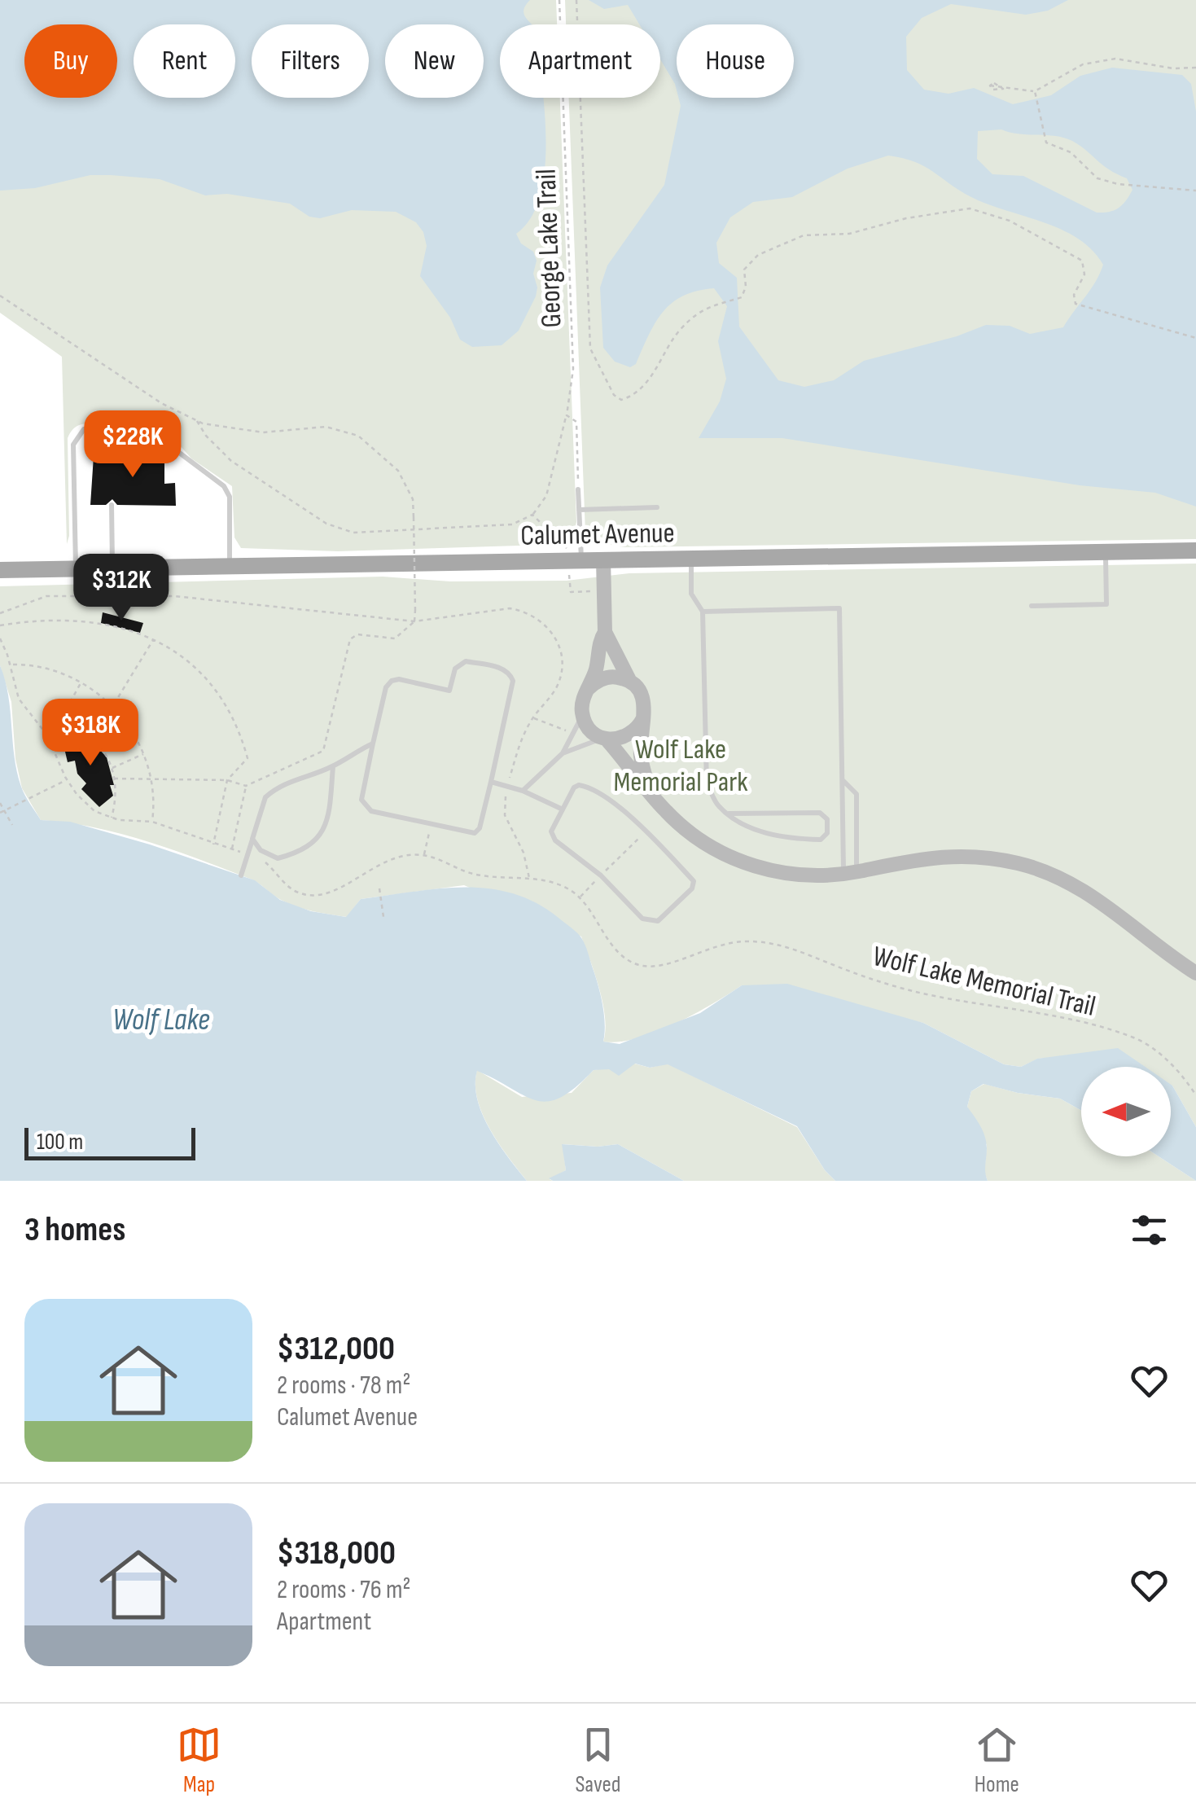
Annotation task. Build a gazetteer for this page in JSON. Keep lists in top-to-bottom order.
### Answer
{
  "streets": {
    "main road": ["Calumet Avenue"],
    "path": ["George Lake Trail", "Wolf Lake Memorial Trail"]
  },
  "water": ["Wolf Lake"],
  "parks": ["Wolf Lake Memorial Park"],
  "scale_bar": "100 m",
  "north": "left",
  "page": {
    "chip": [
      "Buy",
      "Rent",
      "Filters",
      "New",
      "Apartment",
      "House"
    ],
    "price": ["$228K", "$312K", "$318K"],
    "scale": "100 m",
    "heading": "3 homes",
    "list": [
      {
        "name": "$312,000",
        "note": "2 rooms · 78 m² · Calumet Avenue"
      },
      {
        "name": "$318,000",
        "note": "2 rooms · 76 m² · Apartment"
      }
    ],
    "tabs": ["Map", "Saved", "Home"]
  }
}
